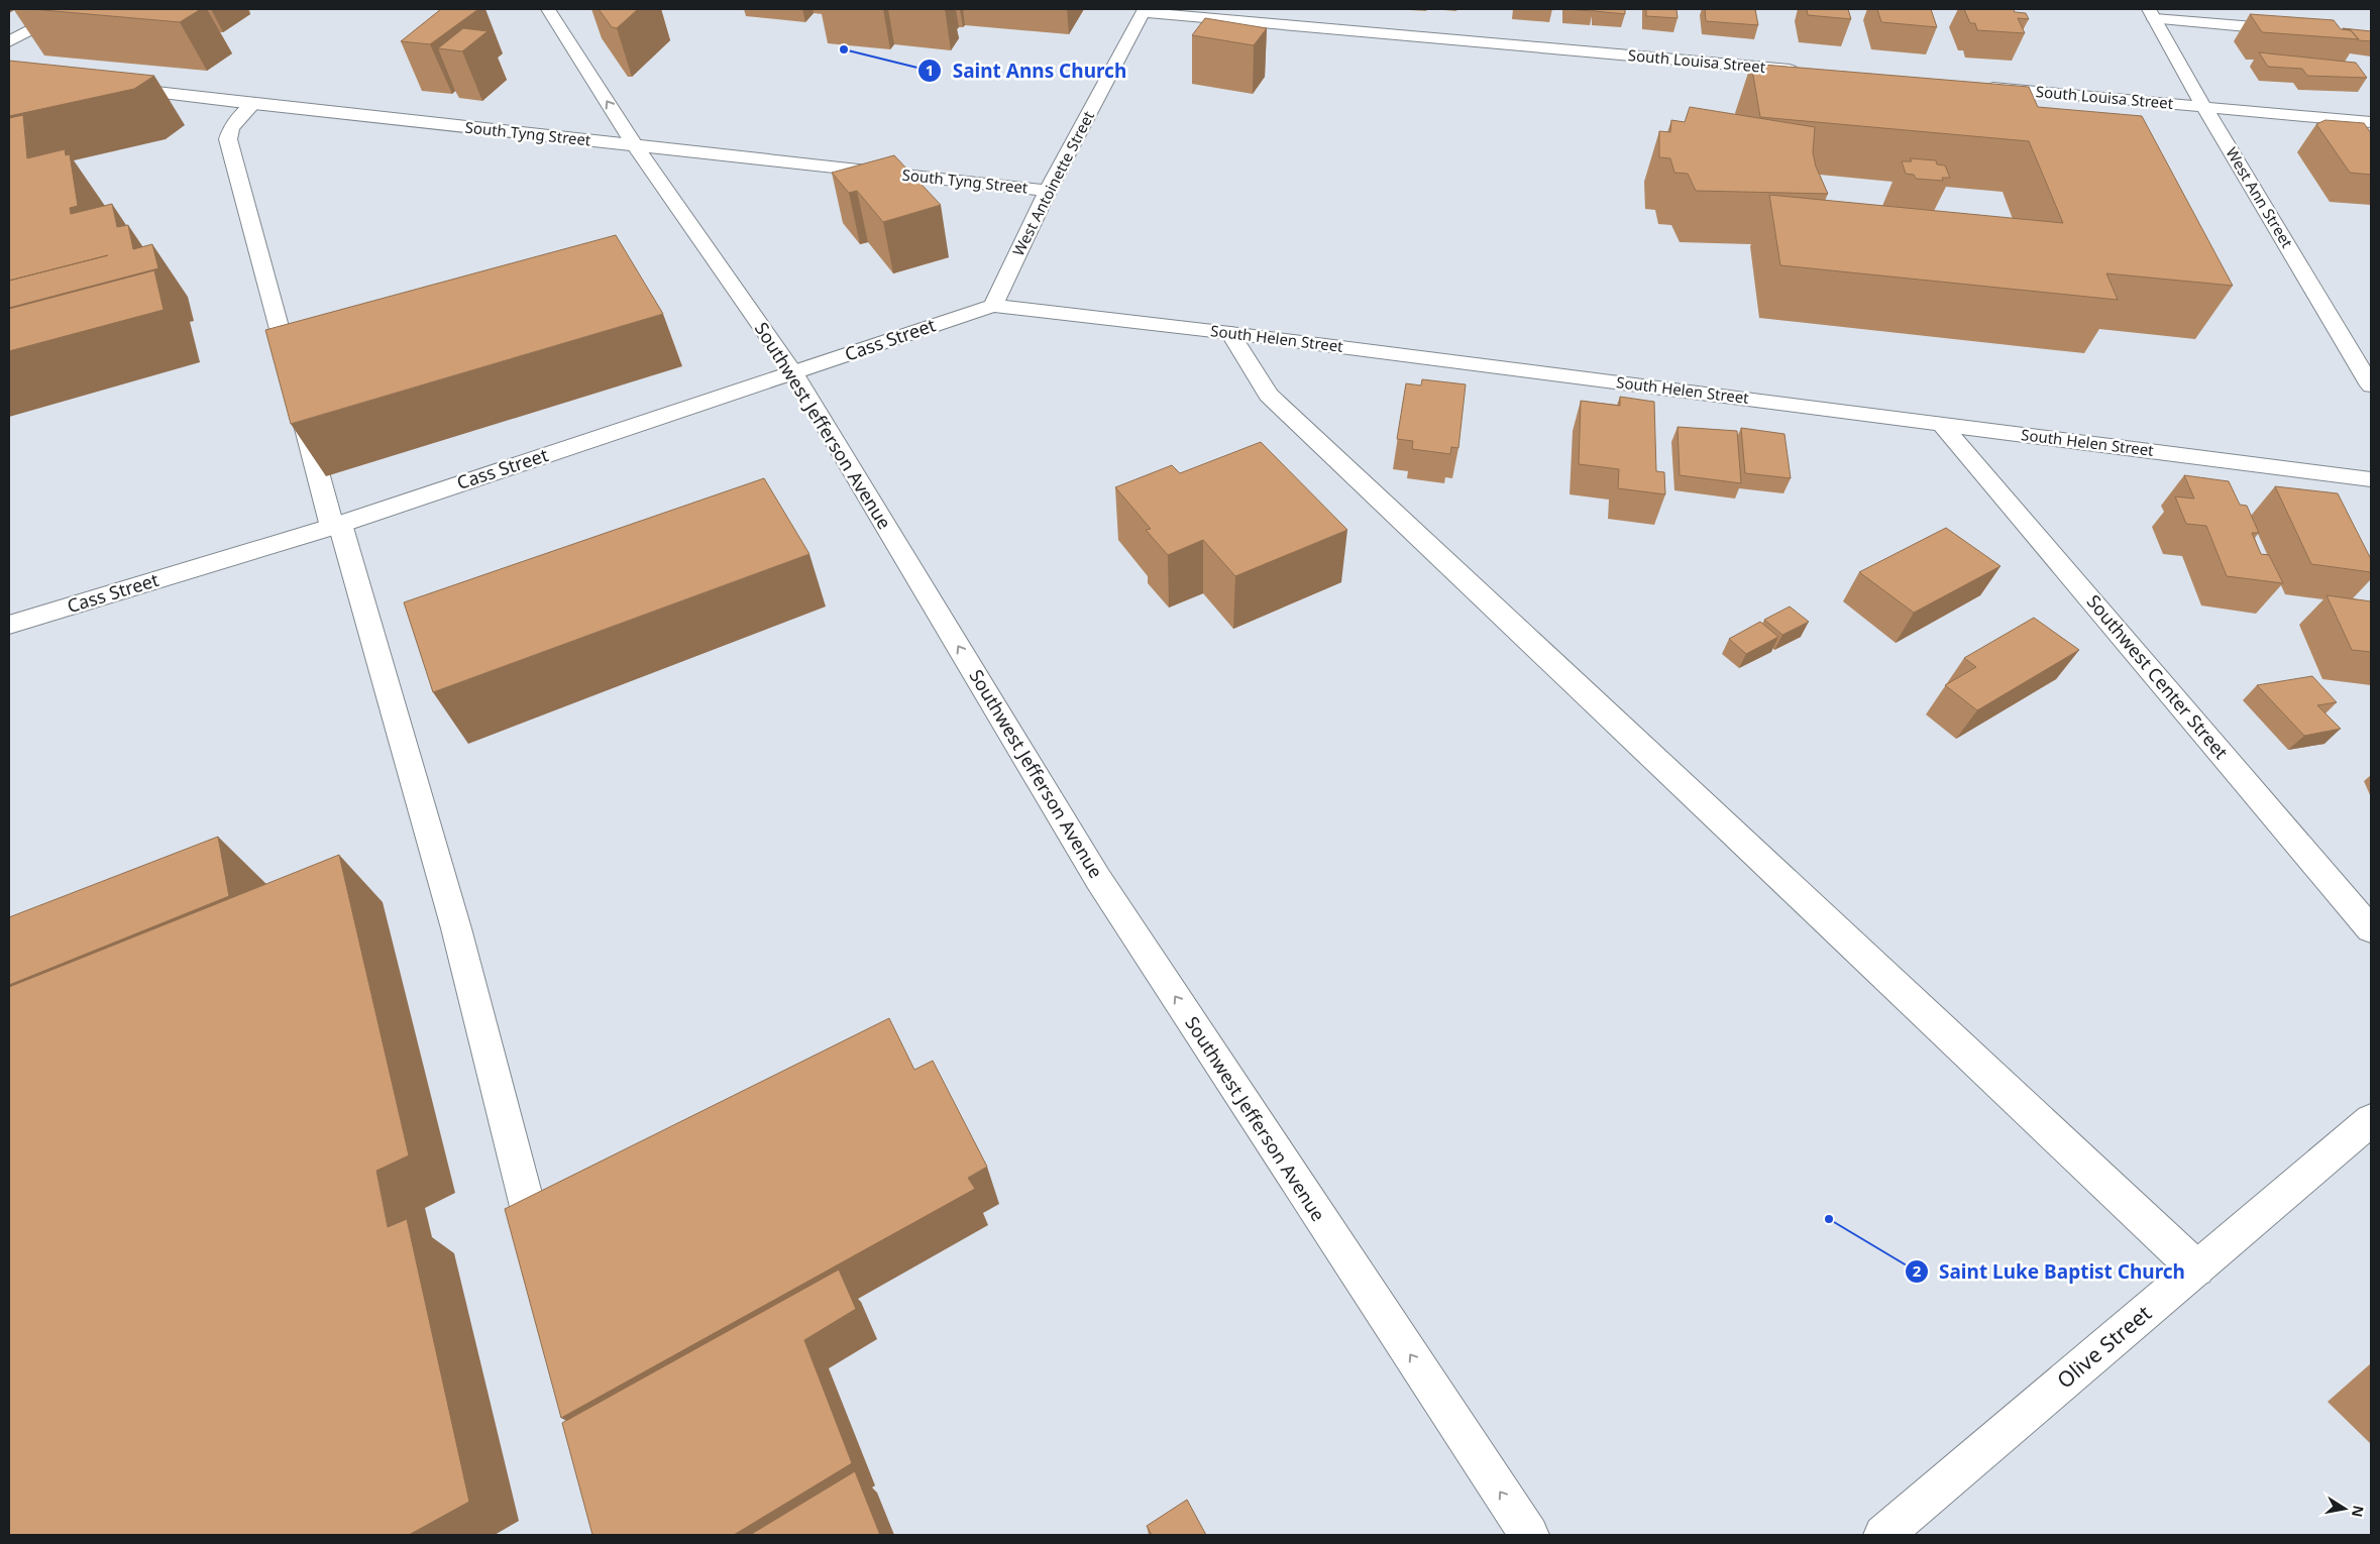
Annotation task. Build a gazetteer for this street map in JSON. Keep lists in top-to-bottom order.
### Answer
{
  "streets": {
    "street": [
      "South Louisa Street",
      "South Tyng Street",
      "West Antoinette Street",
      "West Ann Street",
      "South Helen Street",
      "Cass Street",
      "Southwest Jefferson Avenue",
      "Southwest Center Street",
      "Olive Street"
    ]
  },
  "crossings": [
    ["South Louisa Street", "West Antoinette Street"],
    ["South Louisa Street", "West Ann Street"],
    ["South Tyng Street", "West Antoinette Street"],
    ["South Tyng Street", "Southwest Jefferson Avenue"],
    ["West Antoinette Street", "South Helen Street"],
    ["West Antoinette Street", "Cass Street"],
    ["South Helen Street", "Cass Street"],
    ["South Helen Street", "Southwest Center Street"],
    ["Cass Street", "Southwest Jefferson Avenue"]
  ],
  "one_way": ["Southwest Jefferson Avenue"],
  "places": ["Saint Anns Church", "Saint Luke Baptist Church"],
  "north": "right"
}
